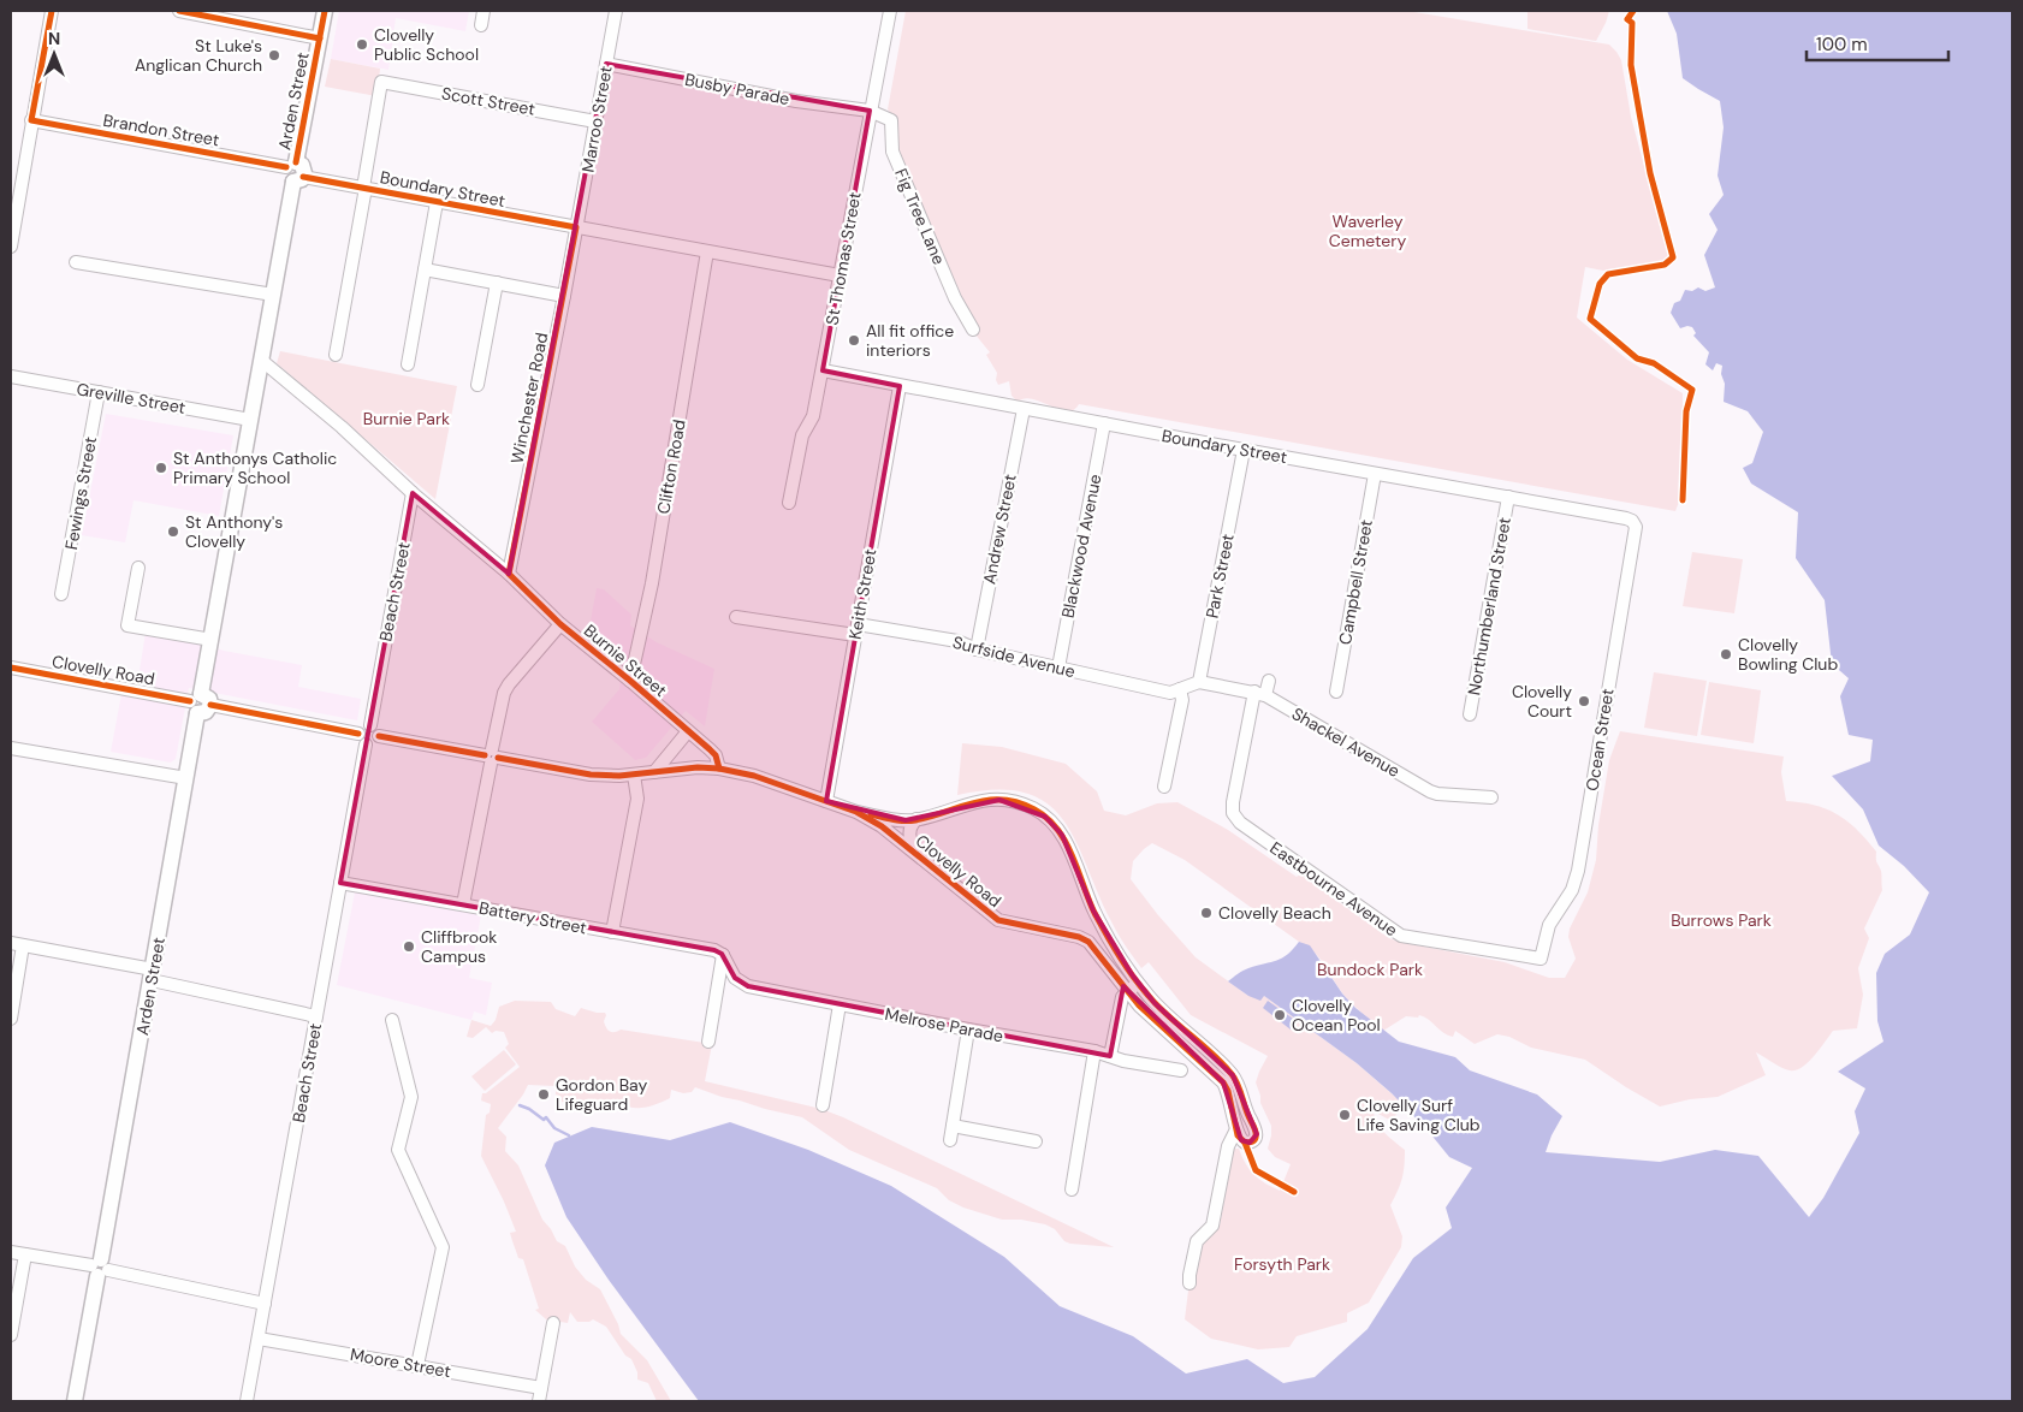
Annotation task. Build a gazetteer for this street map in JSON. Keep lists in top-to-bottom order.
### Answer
{
  "streets": {
    "main road": ["Arden Street"],
    "street": [
      "Busby Parade",
      "Scott Street",
      "Marroo Street",
      "Brandon Street",
      "Boundary Street",
      "Fig Tree Lane",
      "St Thomas Street",
      "Greville Street",
      "Winchester Road",
      "Clifton Road",
      "Fewings Street",
      "Andrew Street",
      "Blackwood Avenue",
      "Park Street",
      "Campbell Street",
      "Beach Street",
      "Keith Street",
      "Northumberland Street",
      "Surfside Avenue",
      "Burnie Street",
      "Clovelly Road",
      "Ocean Street",
      "Shackel Avenue",
      "Eastbourne Avenue",
      "Battery Street",
      "Melrose Parade",
      "Moore Street"
    ]
  },
  "crossings": [
    ["Busby Parade", "Marroo Street"],
    ["Busby Parade", "Fig Tree Lane"],
    ["Busby Parade", "St Thomas Street"],
    ["Arden Street", "Brandon Street"],
    ["Arden Street", "Boundary Street"],
    ["Arden Street", "Greville Street"],
    ["Arden Street", "Burnie Street"],
    ["Arden Street", "Clovelly Road"],
    ["Scott Street", "Marroo Street"],
    ["Scott Street", "Boundary Street"],
    ["Marroo Street", "Boundary Street"],
    ["Marroo Street", "Winchester Road"],
    ["Boundary Street", "St Thomas Street"],
    ["Boundary Street", "Winchester Road"],
    ["Boundary Street", "Clifton Road"],
    ["Boundary Street", "Andrew Street"],
    ["Boundary Street", "Blackwood Avenue"],
    ["Boundary Street", "Park Street"],
    ["Boundary Street", "Campbell Street"],
    ["Boundary Street", "Keith Street"],
    ["Boundary Street", "Northumberland Street"],
    ["Boundary Street", "Ocean Street"],
    ["Fig Tree Lane", "St Thomas Street"],
    ["Greville Street", "Fewings Street"],
    ["Winchester Road", "Burnie Street"],
    ["Clifton Road", "Burnie Street"],
    ["Andrew Street", "Surfside Avenue"],
    ["Blackwood Avenue", "Surfside Avenue"],
    ["Park Street", "Shackel Avenue"],
    ["Beach Street", "Burnie Street"],
    ["Beach Street", "Clovelly Road"],
    ["Beach Street", "Battery Street"],
    ["Beach Street", "Moore Street"],
    ["Keith Street", "Surfside Avenue"],
    ["Keith Street", "Clovelly Road"],
    ["Burnie Street", "Clovelly Road"],
    ["Ocean Street", "Eastbourne Avenue"],
    ["Shackel Avenue", "Eastbourne Avenue"],
    ["Battery Street", "Melrose Parade"]
  ],
  "parks": [
    "Waverley Cemetery",
    "Burnie Park",
    "Burrows Park",
    "Bundock Park",
    "Forsyth Park"
  ],
  "places": [
    "Clovelly Public School",
    "St Luke's Anglican Church",
    "All fit office interiors",
    "St Anthonys Catholic Primary School",
    "St Anthony's Clovelly",
    "Clovelly Bowling Club",
    "Clovelly Court",
    "Clovelly Beach",
    "Cliffbrook Campus",
    "Clovelly Ocean Pool",
    "Gordon Bay Lifeguard",
    "Clovelly Surf Life Saving Club"
  ],
  "scale_bar": "100 m",
  "north": "top"
}
